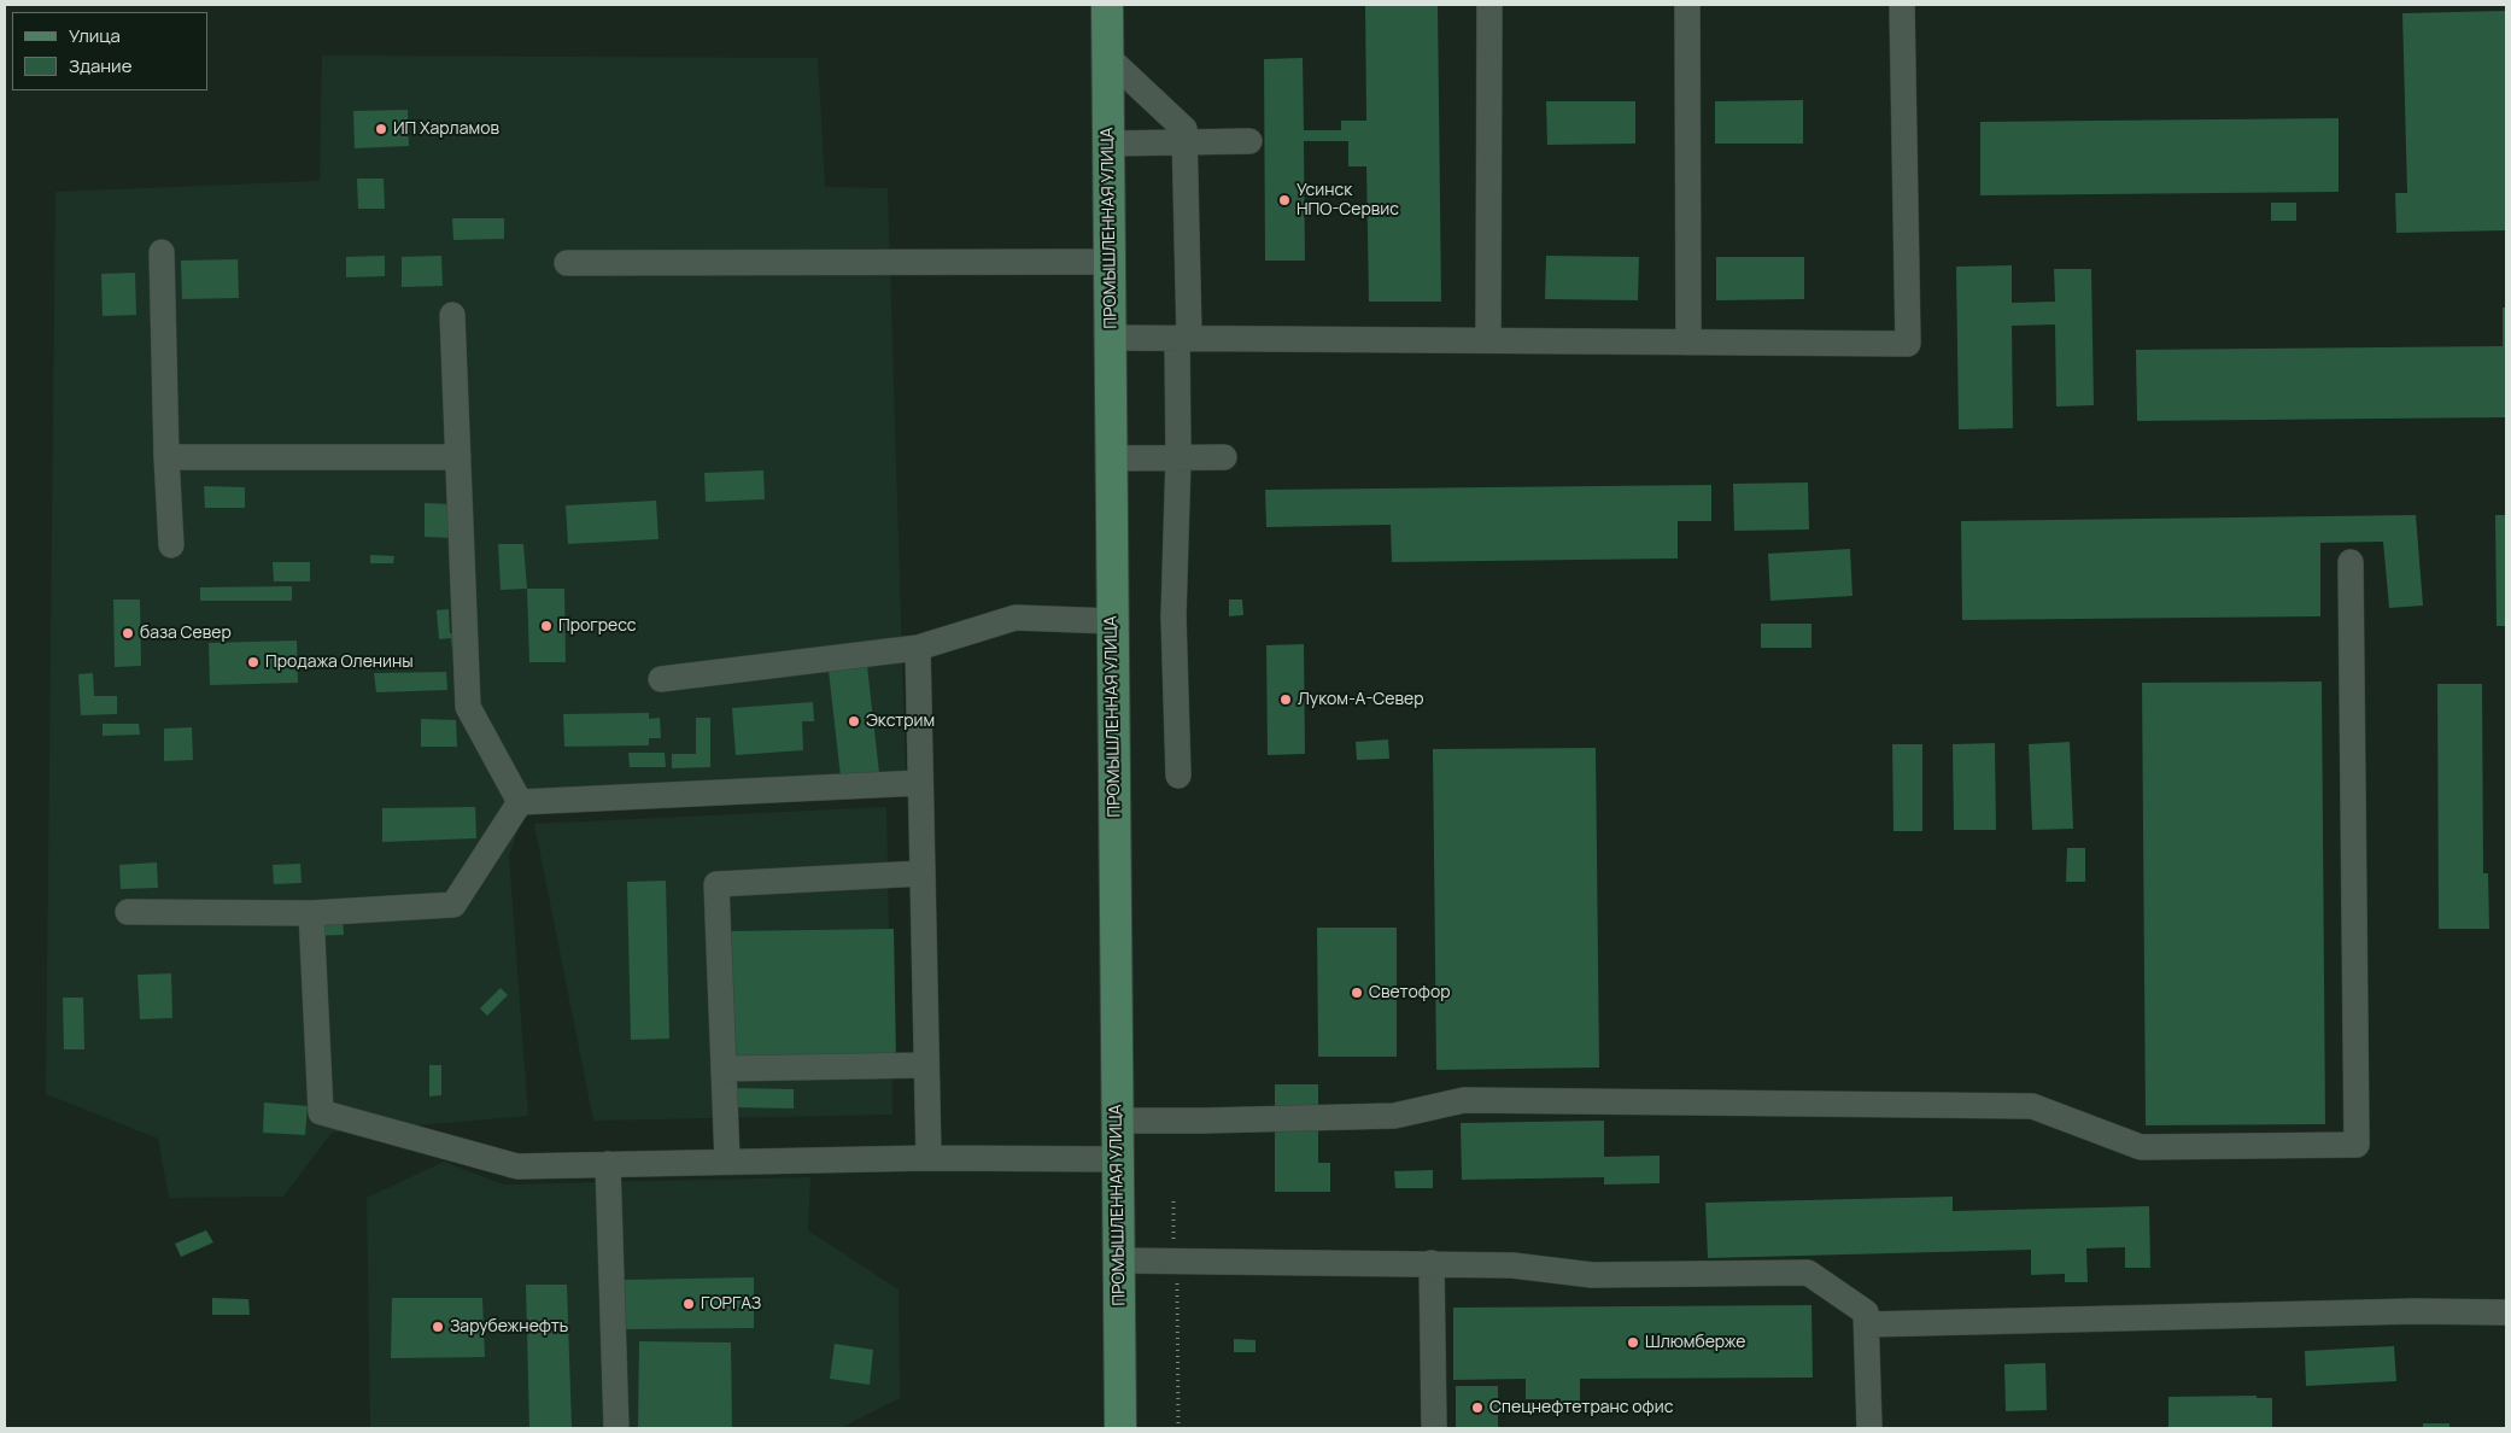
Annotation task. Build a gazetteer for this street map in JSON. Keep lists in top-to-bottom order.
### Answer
{
  "streets": {
    "main road": ["ПРОМЫШЛЕННАЯ УЛИЦА"]
  },
  "places": [
    "ИП Харламов",
    "Усинск НПО-Сервис",
    "Прогресс",
    "база Север",
    "Продажа Оленины",
    "Луком-А-Север",
    "Экстрим",
    "Светофор",
    "ГОРГАЗ",
    "Зарубежнефть",
    "Шлюмберже",
    "Спецнефтетранс офис"
  ],
  "legend": ["Улица", "Здание"]
}
